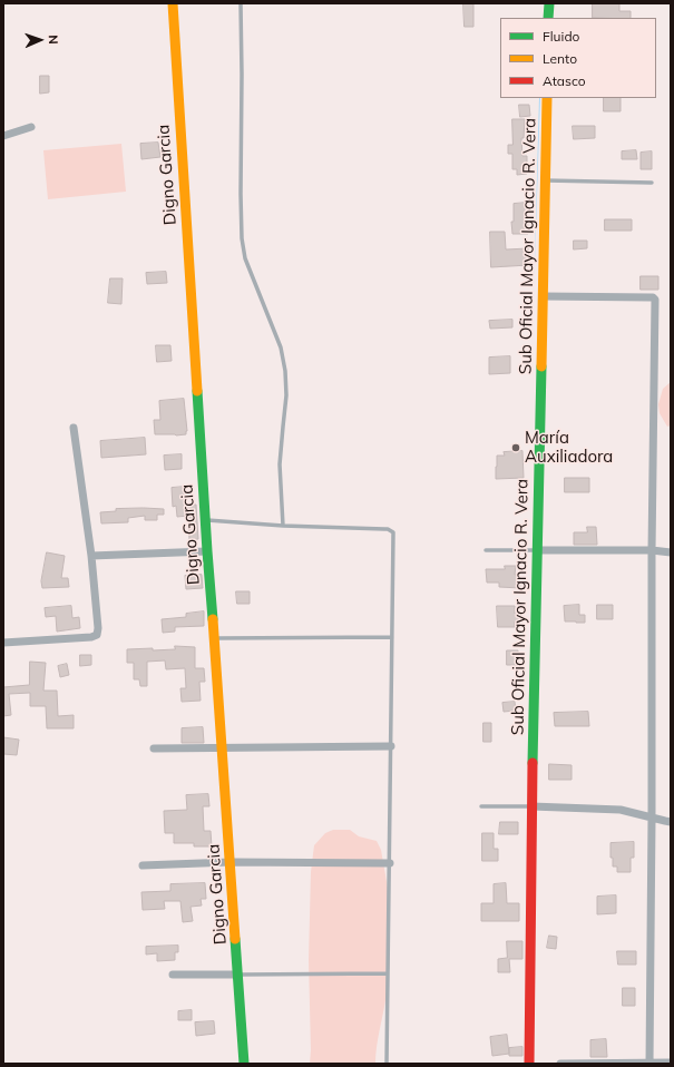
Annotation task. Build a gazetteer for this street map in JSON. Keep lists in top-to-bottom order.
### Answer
{
  "streets": {
    "street": ["Digno Garcia", "Sub Oficial Mayor Ignacio R. Vera"]
  },
  "places": ["María Auxiliadora"],
  "legend": ["Fluido", "Lento", "Atasco"],
  "north": "right"
}
